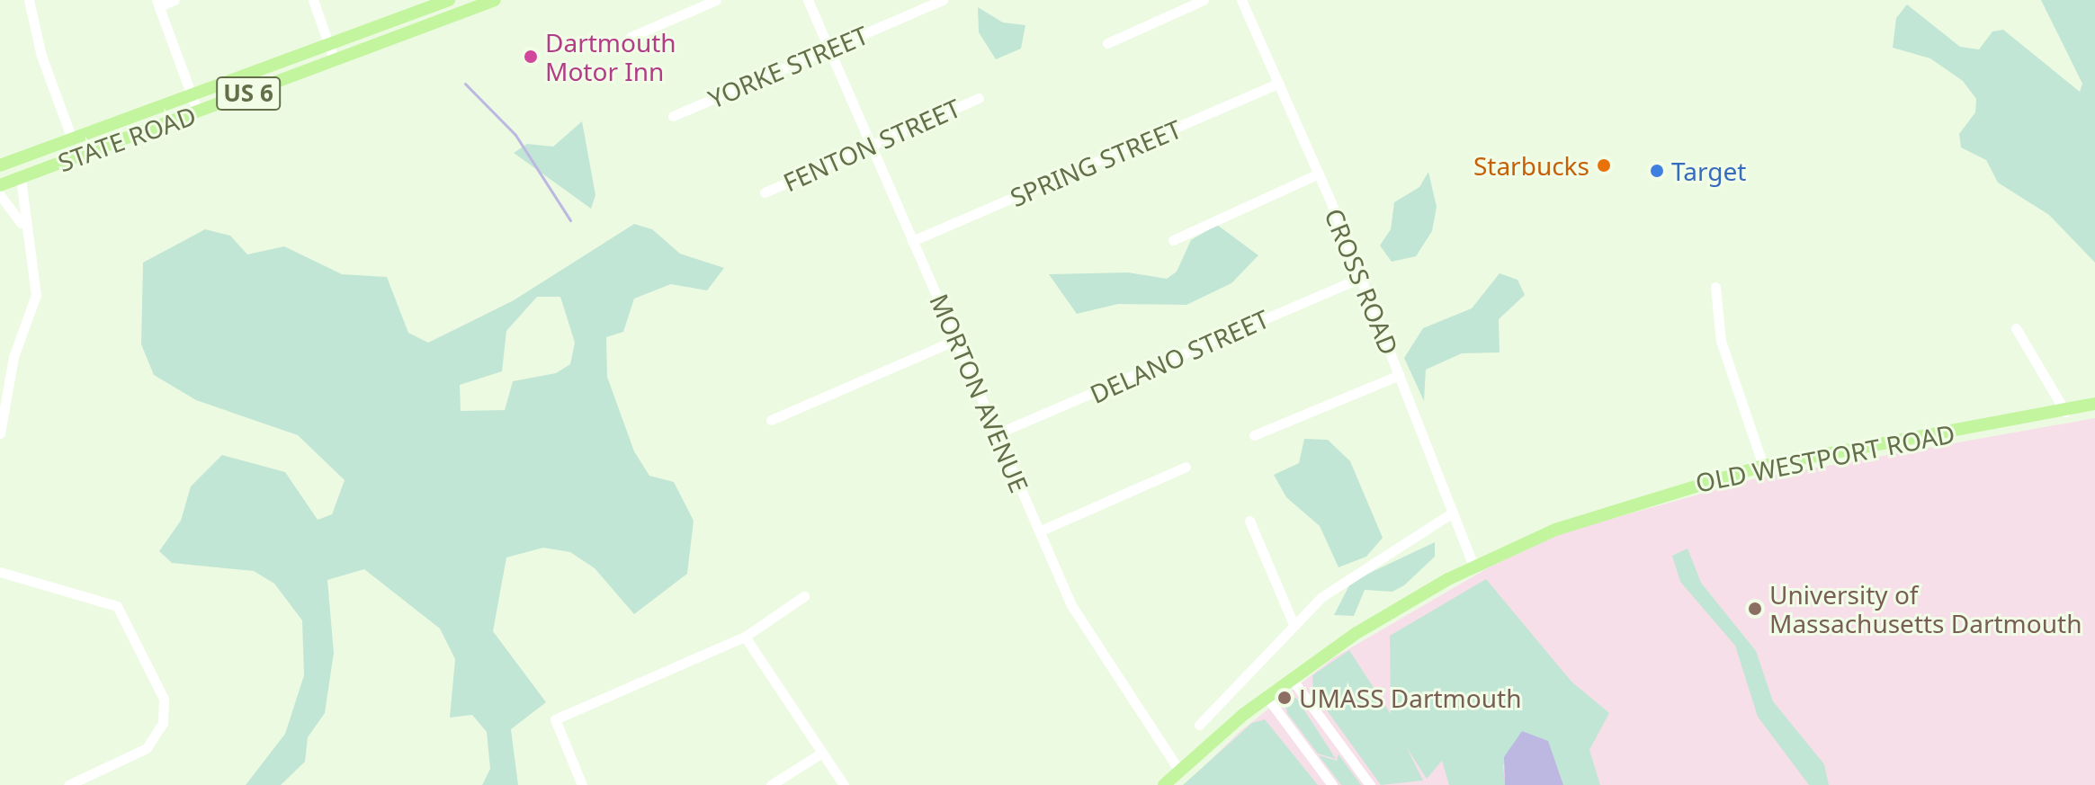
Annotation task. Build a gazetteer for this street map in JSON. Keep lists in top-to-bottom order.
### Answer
{
  "streets": {
    "main road": ["US 6", "STATE ROAD", "OLD WESTPORT ROAD"],
    "street": [
      "YORKE STREET",
      "FENTON STREET",
      "SPRING STREET",
      "CROSS ROAD",
      "DELANO STREET",
      "MORTON AVENUE"
    ]
  },
  "crossings": [
    ["YORKE STREET", "MORTON AVENUE"],
    ["FENTON STREET", "MORTON AVENUE"],
    ["SPRING STREET", "CROSS ROAD"],
    ["SPRING STREET", "MORTON AVENUE"],
    ["CROSS ROAD", "DELANO STREET"],
    ["CROSS ROAD", "OLD WESTPORT ROAD"],
    ["DELANO STREET", "MORTON AVENUE"],
    ["MORTON AVENUE", "OLD WESTPORT ROAD"]
  ],
  "places": [
    "Dartmouth Motor Inn",
    "Starbucks",
    "Target",
    "University of Massachusetts Dartmouth",
    "UMASS Dartmouth"
  ]
}
